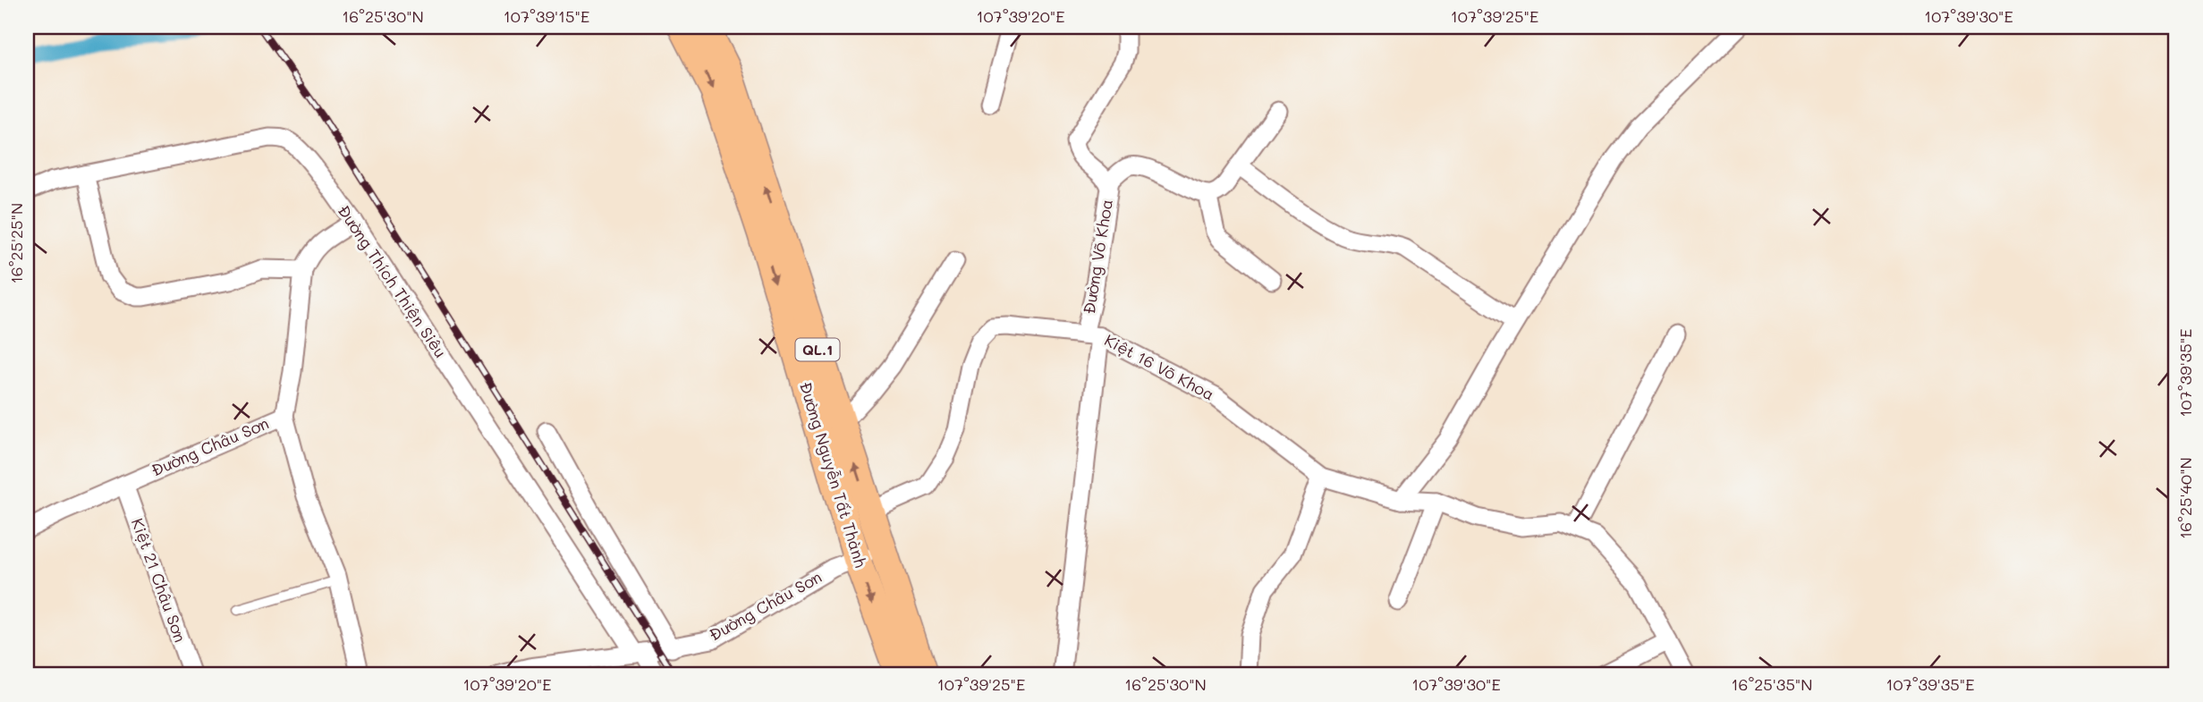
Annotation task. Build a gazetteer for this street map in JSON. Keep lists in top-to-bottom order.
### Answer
{
  "streets": {
    "main road": ["QL.1", "Đường Nguyễn Tất Thành"],
    "street": [
      "Đường Võ Khoa",
      "Đường Thích Thiện Siêu",
      "Kiệt 16 Võ Khoa",
      "Đường Châu Sơn",
      "Kiệt 21 Châu Sơn"
    ]
  },
  "crossings": [
    ["Đường Võ Khoa", "Kiệt 16 Võ Khoa"],
    ["Đường Võ Khoa", "Đường Nguyễn Tất Thành"],
    ["Đường Thích Thiện Siêu", "Đường Châu Sơn"],
    ["Đường Châu Sơn", "Đường Nguyễn Tất Thành"],
    ["Đường Châu Sơn", "Kiệt 21 Châu Sơn"]
  ],
  "coordinates": [
    "16°25'30\"N",
    "107°39'15\"E",
    "107°39'20\"E",
    "107°39'25\"E",
    "107°39'30\"E",
    "16°25'25\"N",
    "107°39'35\"E",
    "16°25'40\"N",
    "16°25'35\"N"
  ]
}
